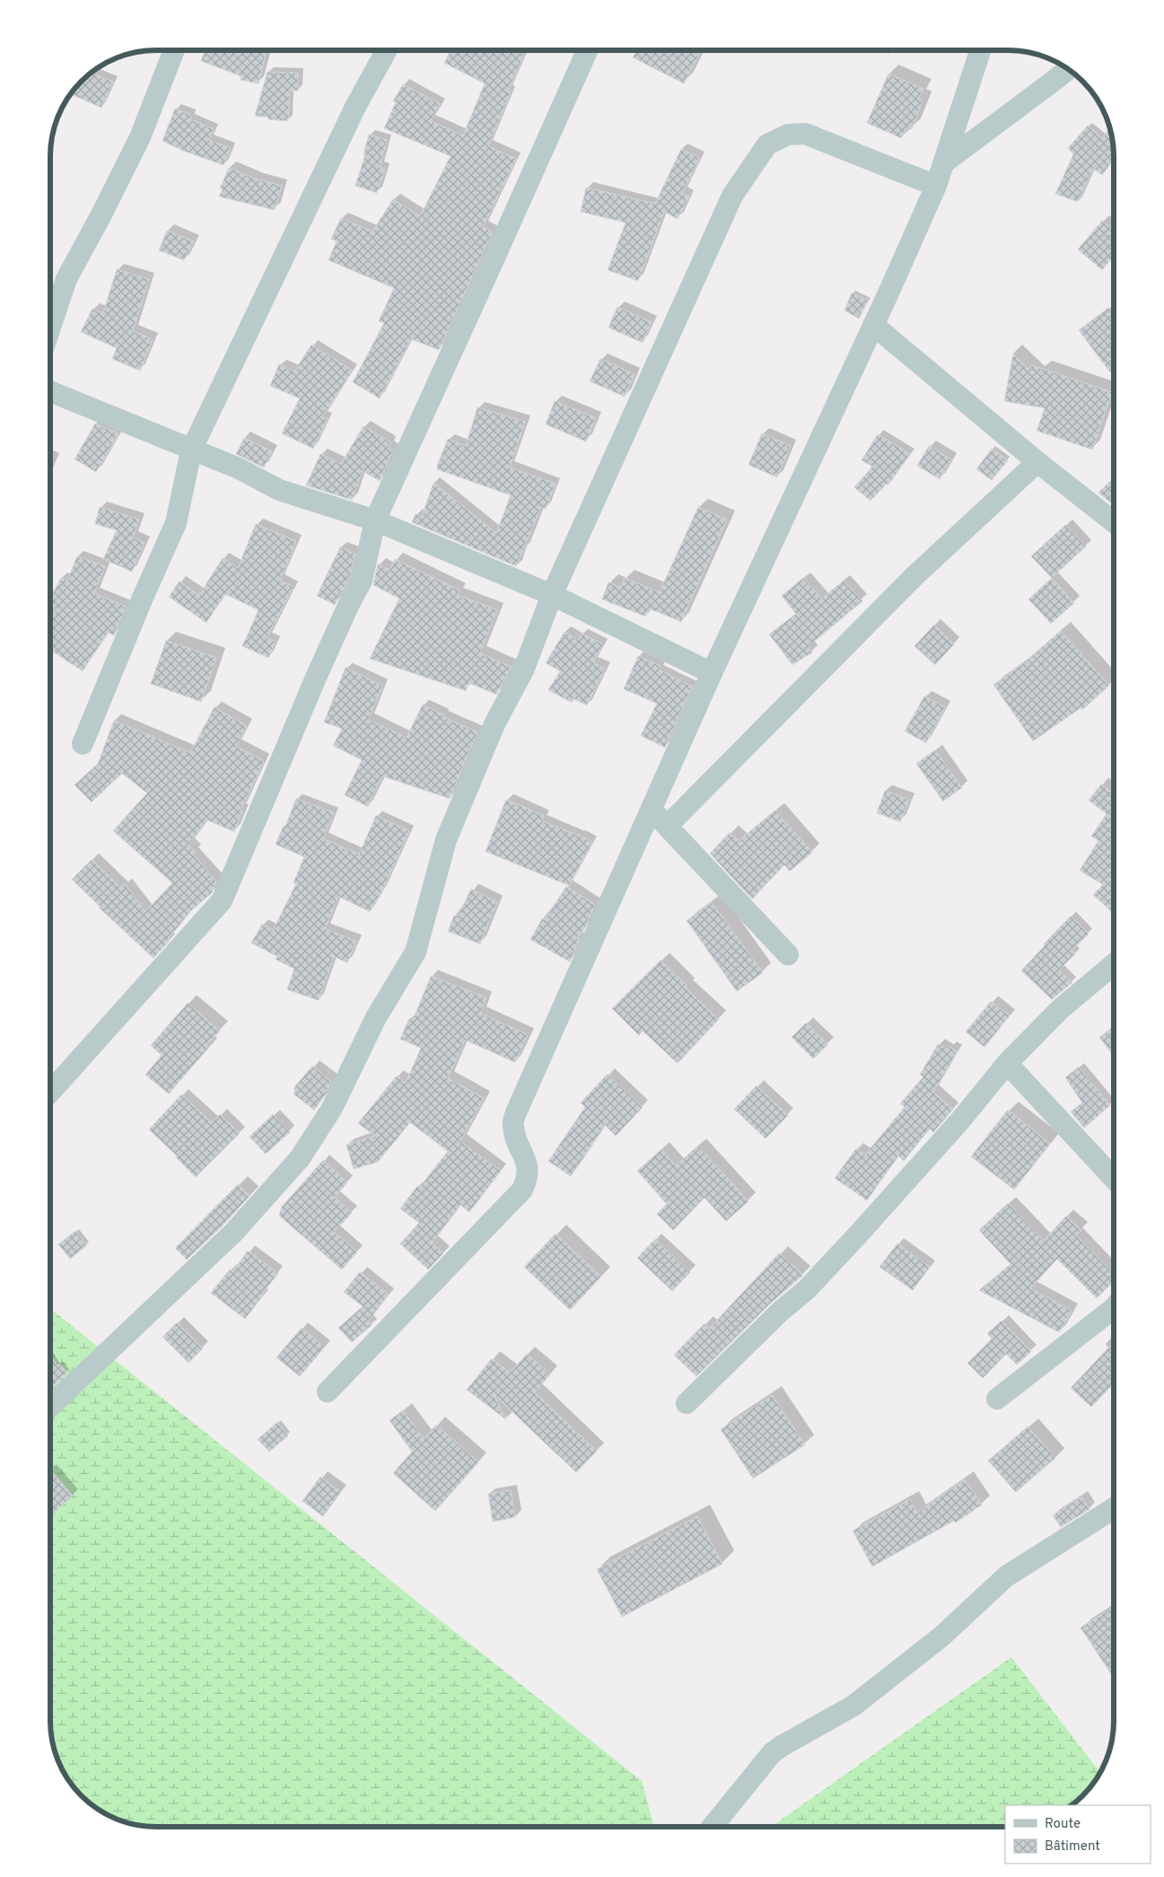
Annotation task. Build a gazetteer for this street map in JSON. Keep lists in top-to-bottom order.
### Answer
{
  "legend": ["Route", "Bâtiment"]
}
